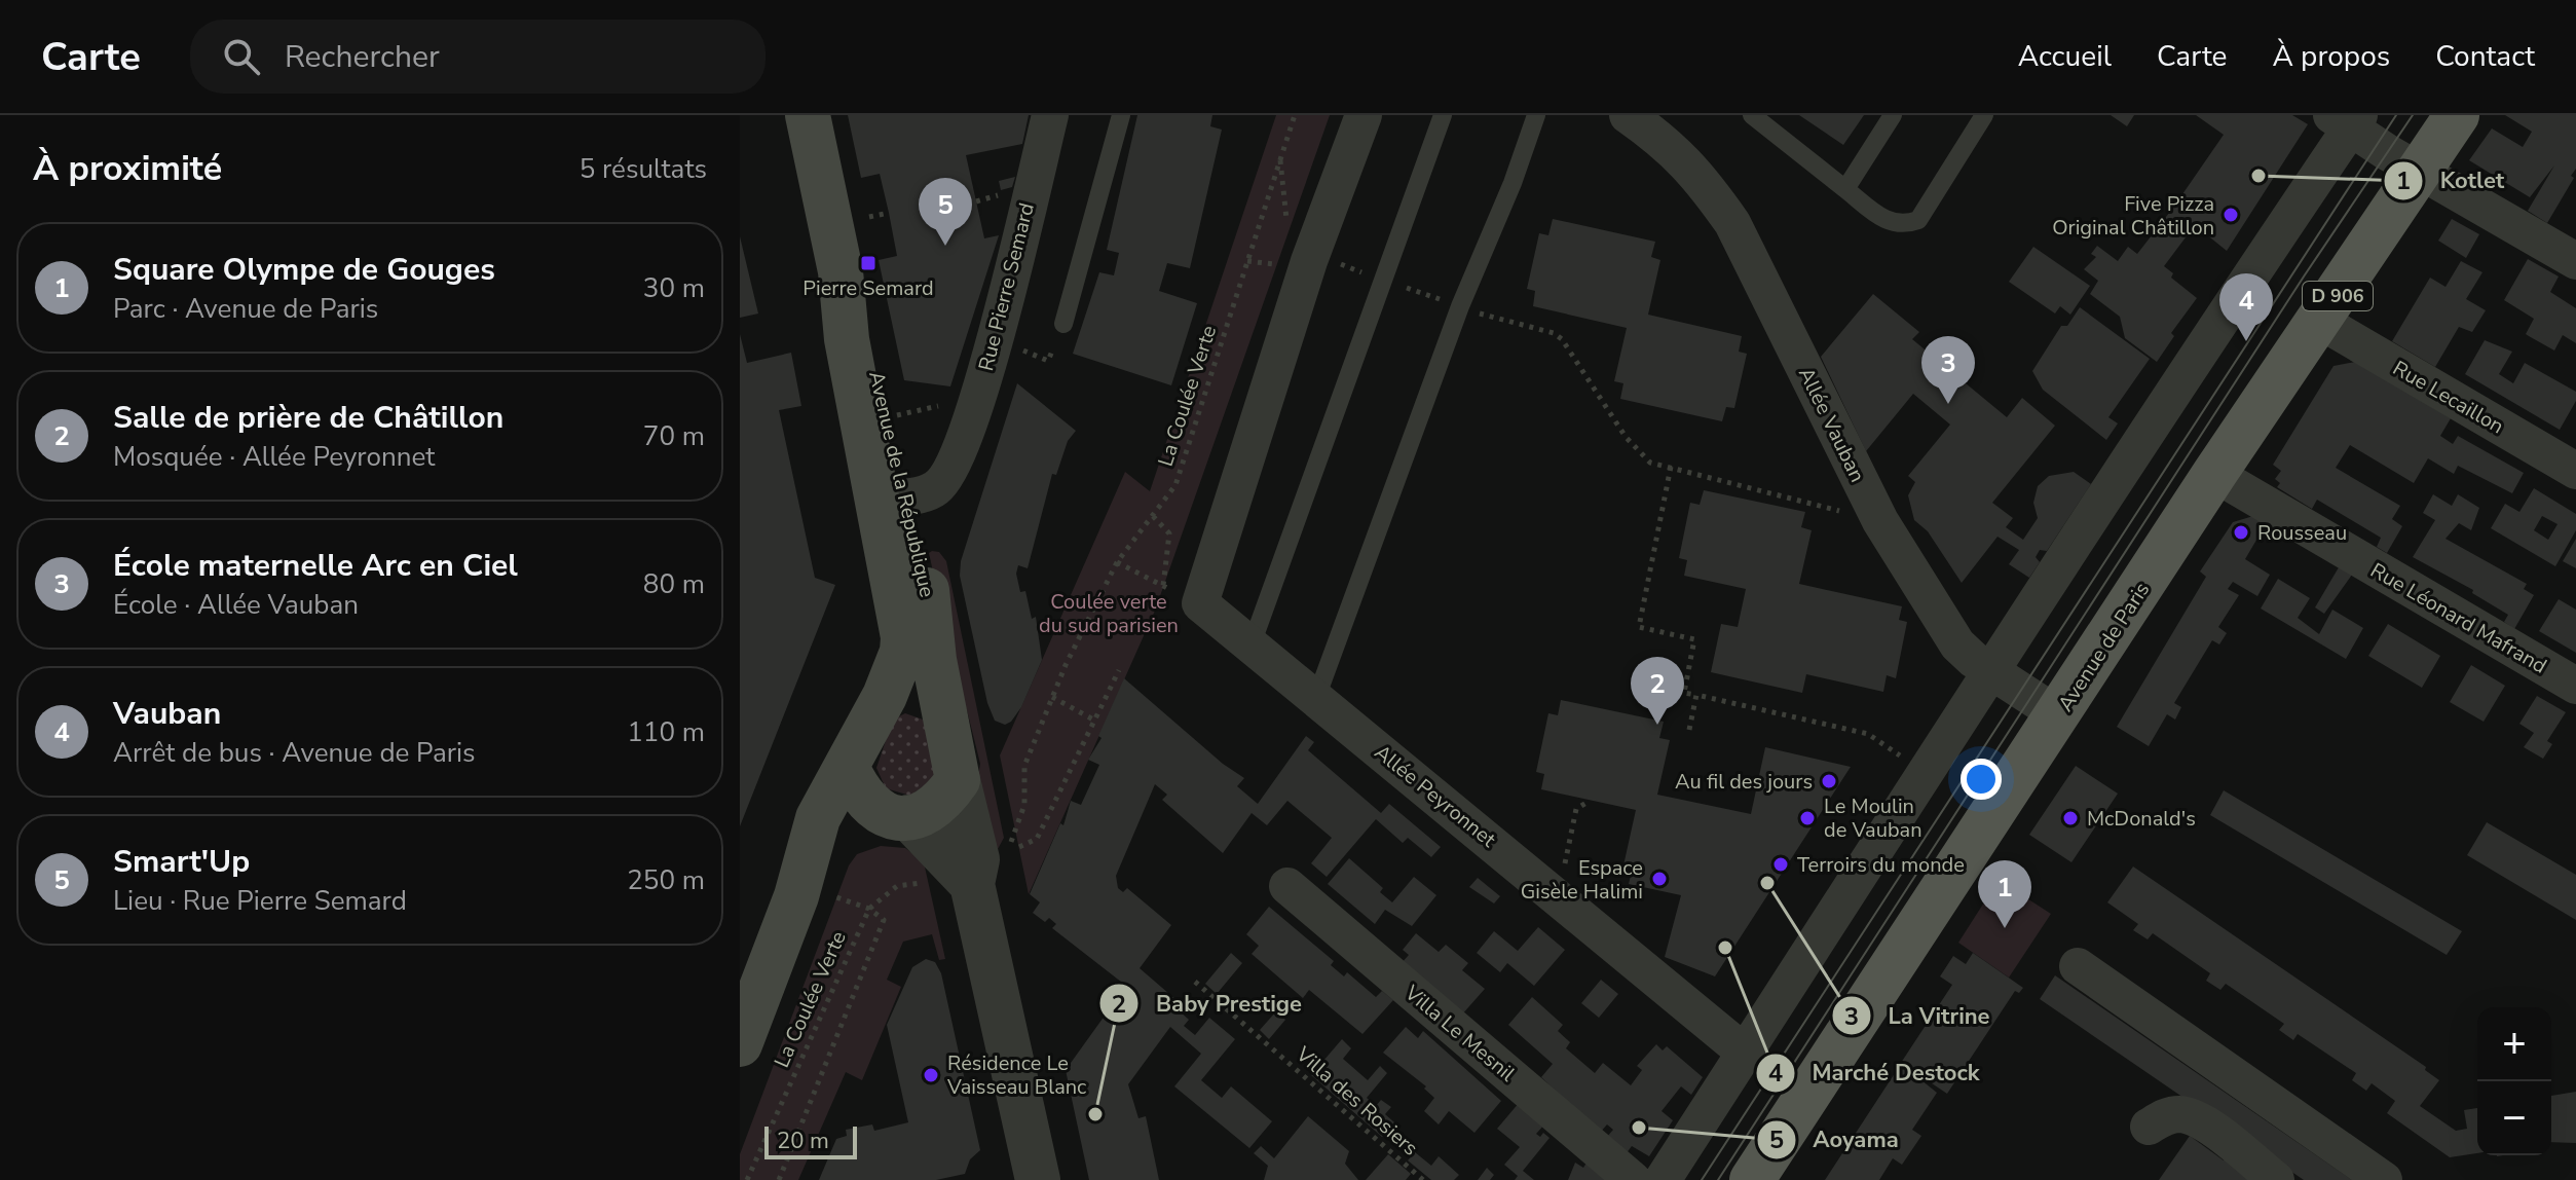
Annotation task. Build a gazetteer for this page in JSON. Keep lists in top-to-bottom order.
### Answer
{
  "streets": {
    "main road": ["D 906", "Avenue de la République", "Avenue de Paris"],
    "street": [
      "Rue Pierre Semard",
      "Rue Lecaillon",
      "Allée Vauban",
      "Rue Léonard Mafrand",
      "Allée Peyronnet",
      "Villa Le Mesnil"
    ],
    "path": ["La Coulée Verte", "Villa des Rosiers"]
  },
  "crossings": [
    ["Rue Pierre Semard", "Avenue de la République"],
    ["Rue Lecaillon", "Avenue de Paris"],
    ["Allée Vauban", "Avenue de Paris"],
    ["Rue Léonard Mafrand", "Avenue de Paris"]
  ],
  "parks": ["Coulée verte du sud parisien"],
  "places": {
    "other": [
      "Kotlet",
      "Five Pizza Original Châtillon",
      "Rousseau",
      "Au fil des jours",
      "Le Moulin de Vauban",
      "McDonald's",
      "Terroirs du monde",
      "Espace Gisèle Halimi",
      "La Vitrine",
      "Marché Destock",
      "Résidence Le Vaisseau Blanc",
      "Baby Prestige",
      "Aoyama"
    ],
    "transit": ["Pierre Semard"]
  },
  "scale_bar": "20 m",
  "page": {
    "header": "Carte",
    "search": "Rechercher",
    "nav": [
      "Accueil",
      "Carte",
      "À propos",
      "Contact"
    ],
    "heading": ["À proximité", "5 résultats"],
    "pins": [
      "5",
      "4",
      "3",
      "2",
      "1"
    ],
    "list": [
      {
        "mark": "1",
        "name": "Square Olympe de Gouges",
        "note": "Parc · Avenue de Paris",
        "value": "30 m"
      },
      {
        "mark": "2",
        "name": "Salle de prière de Châtillon",
        "note": "Mosquée · Allée Peyronnet",
        "value": "70 m"
      },
      {
        "mark": "3",
        "name": "École maternelle Arc en Ciel",
        "note": "École · Allée Vauban",
        "value": "80 m"
      },
      {
        "mark": "4",
        "name": "Vauban",
        "note": "Arrêt de bus · Avenue de Paris",
        "value": "110 m"
      },
      {
        "mark": "5",
        "name": "Smart'Up",
        "note": "Lieu · Rue Pierre Semard",
        "value": "250 m"
      }
    ],
    "map_buttons": ["+", "−"],
    "scale": "20 m"
  }
}
